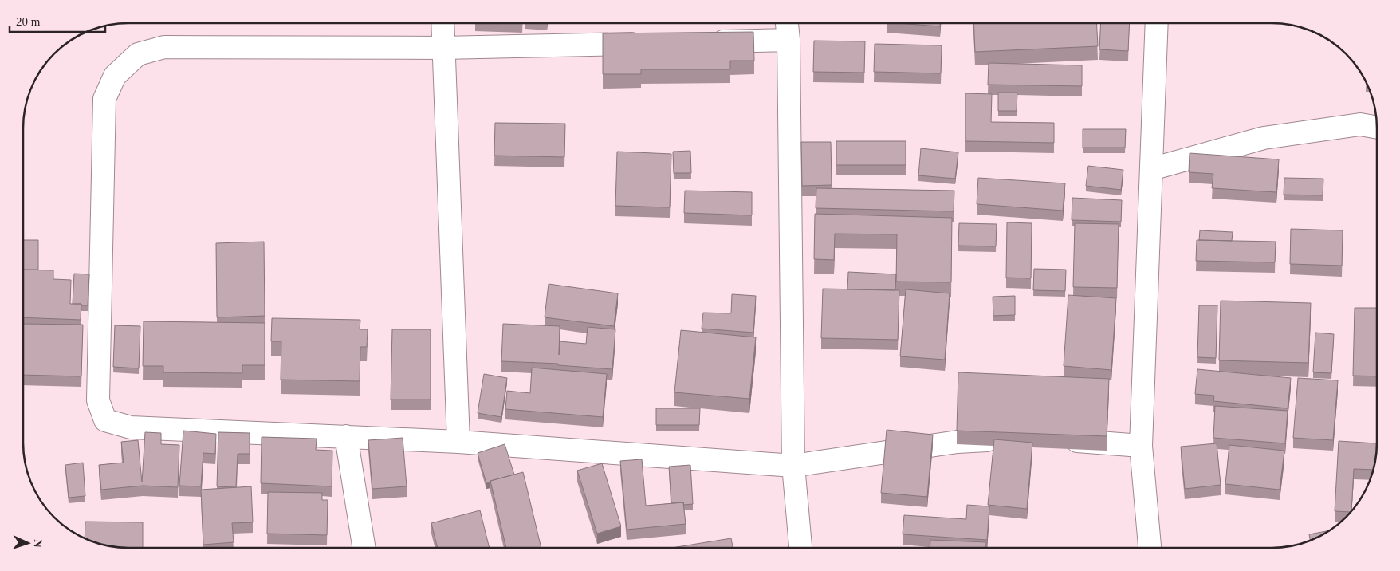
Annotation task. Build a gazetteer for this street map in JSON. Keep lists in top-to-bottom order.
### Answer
{
  "scale_bar": "20 m",
  "north": "right"
}
